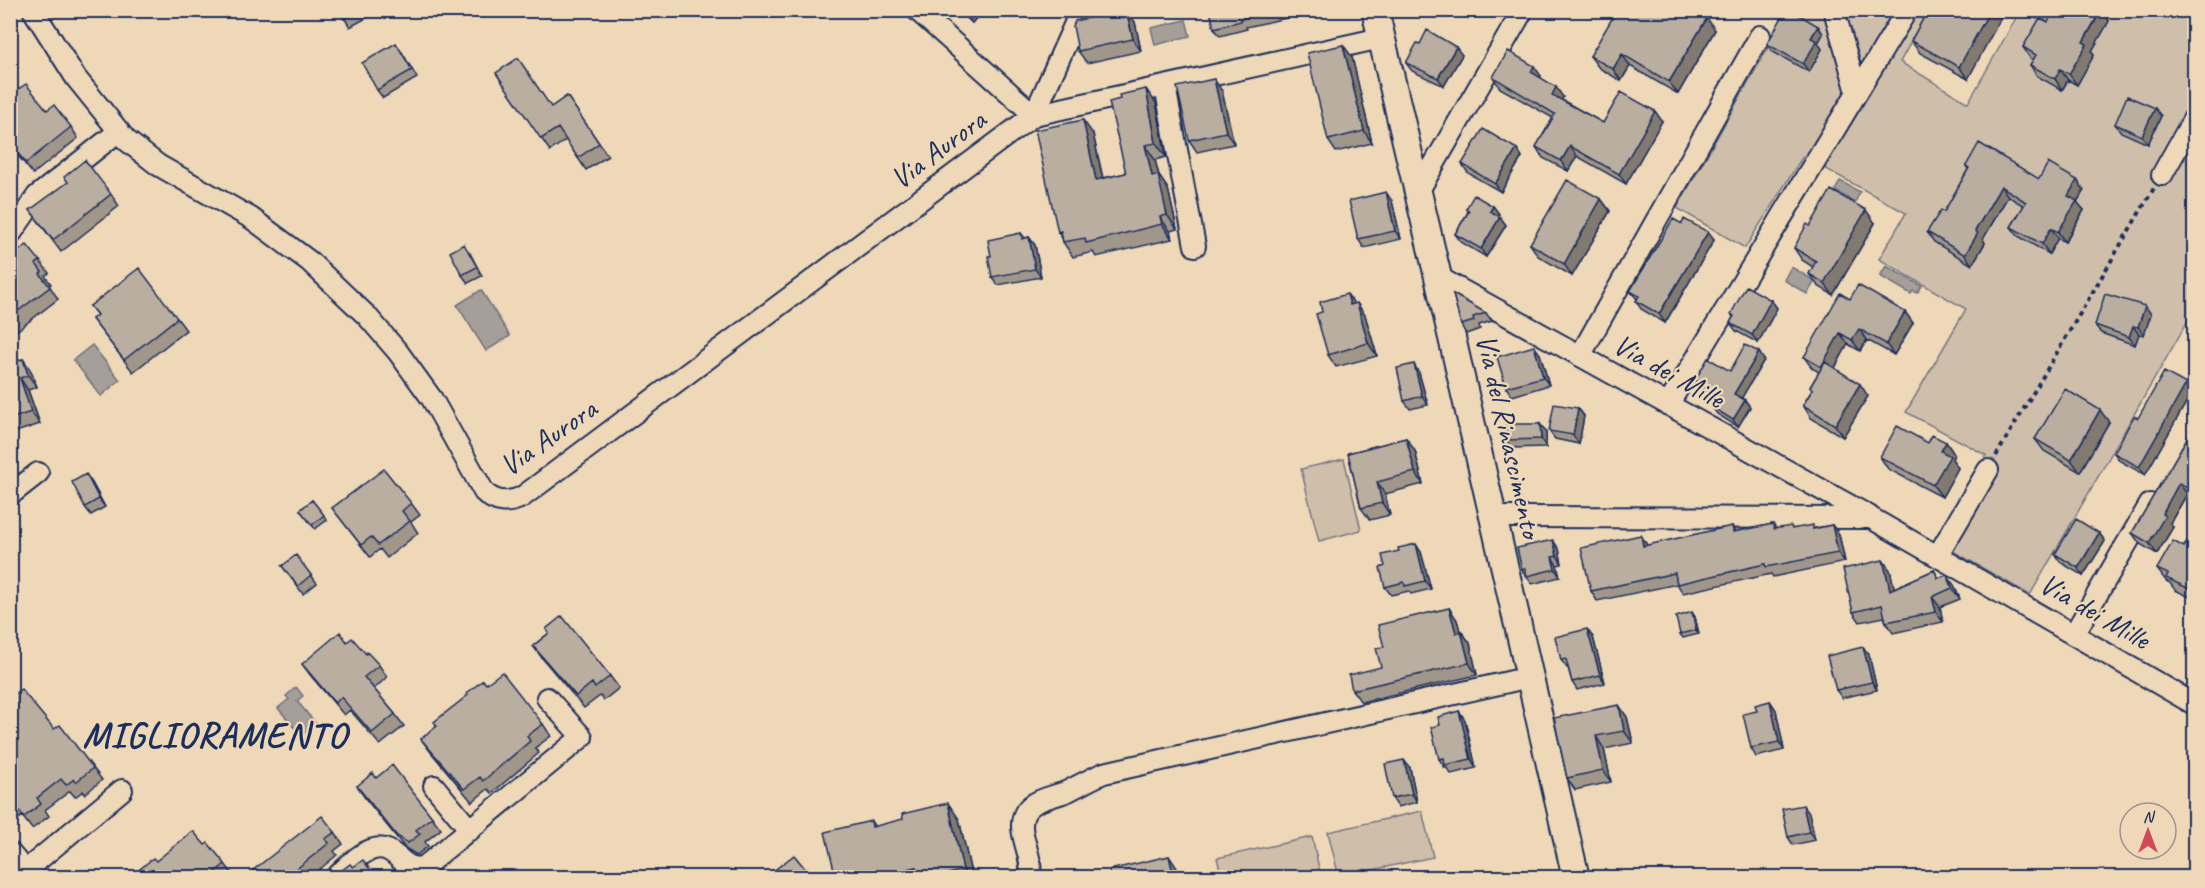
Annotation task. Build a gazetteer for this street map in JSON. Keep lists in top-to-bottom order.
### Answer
{
  "streets": {
    "street": ["Via Aurora", "Via dei Mille", "Via del Rinascimento"]
  },
  "crossings": [
    ["Via dei Mille", "Via del Rinascimento"]
  ],
  "districts": ["MIGLIORAMENTO"],
  "north": "top"
}
